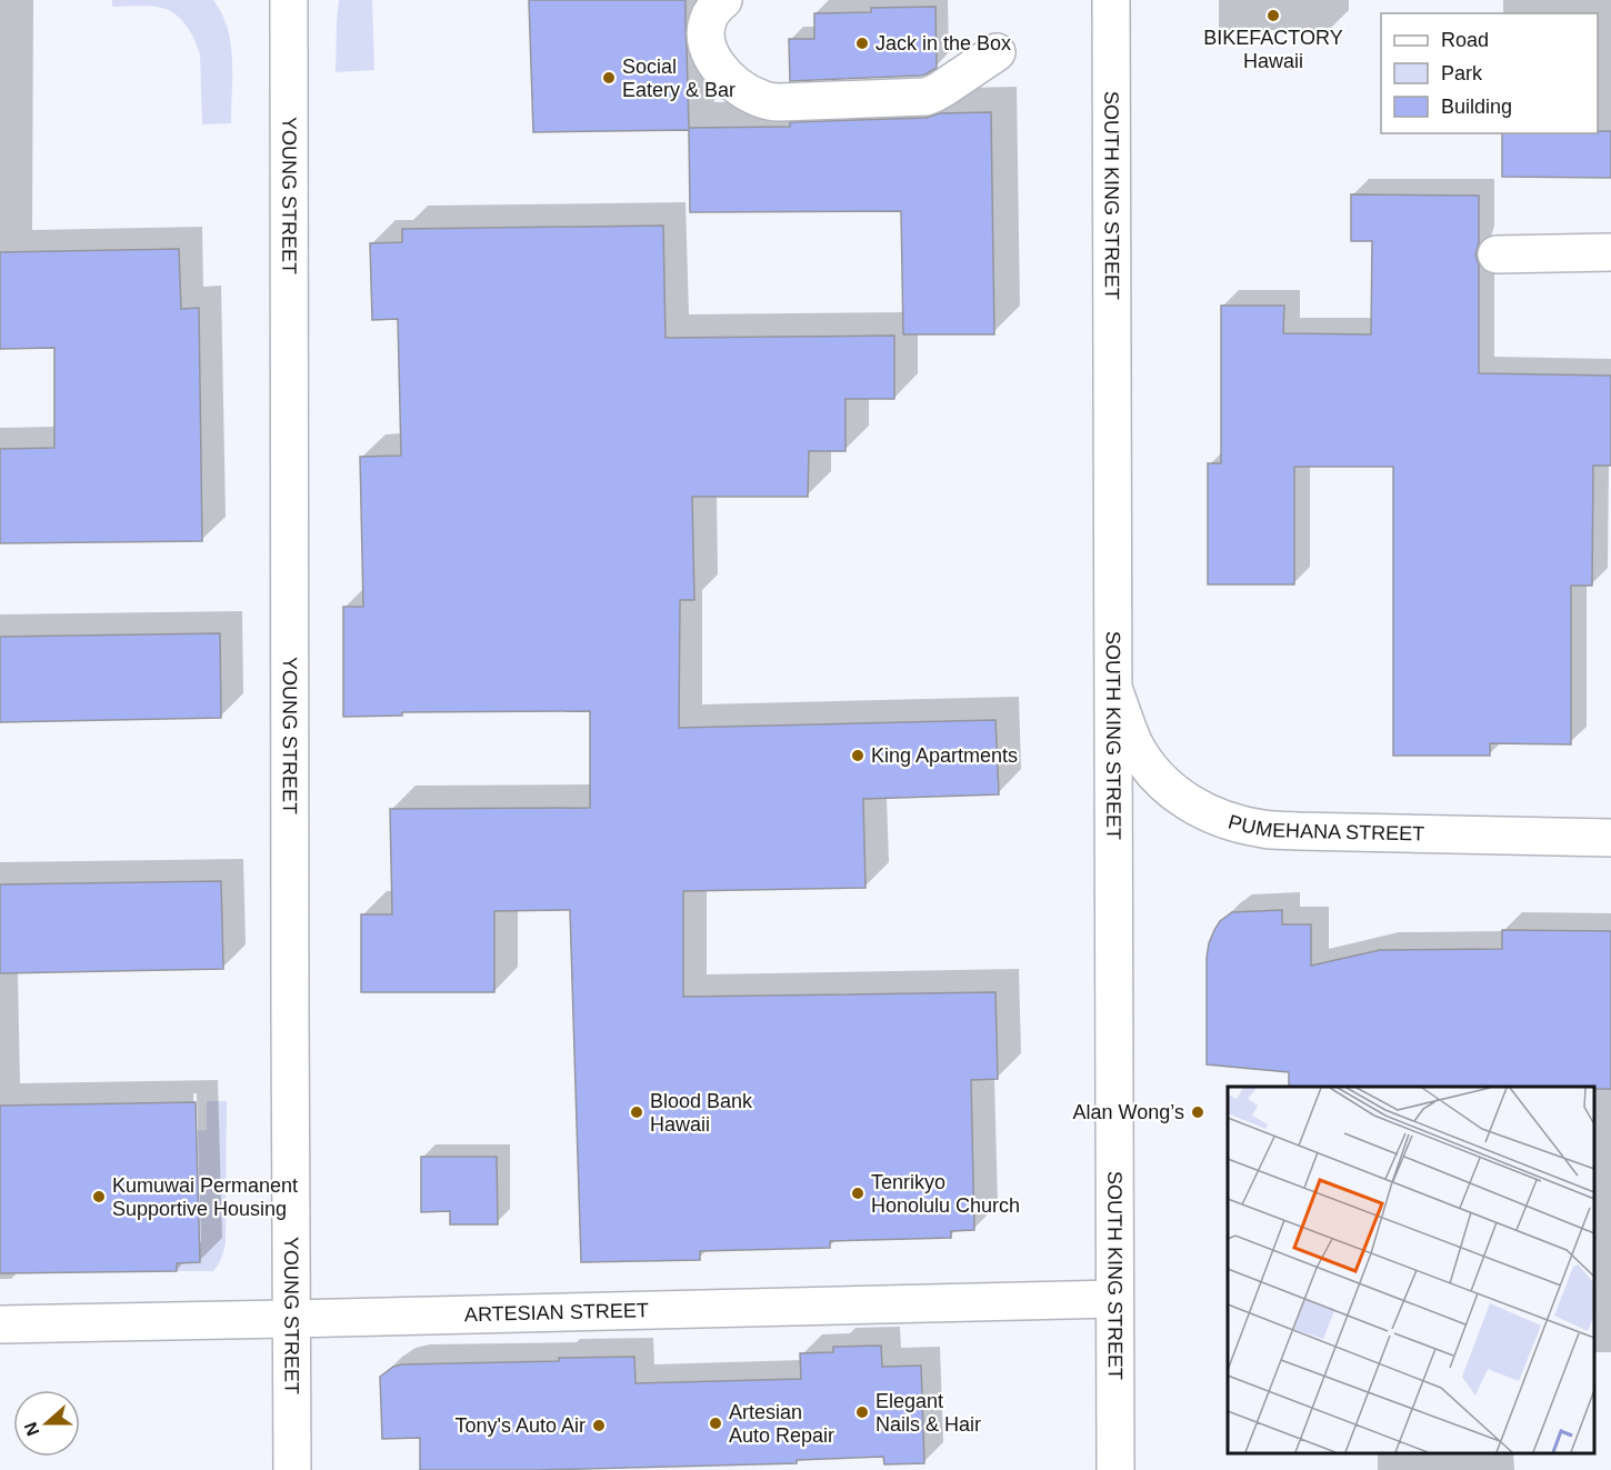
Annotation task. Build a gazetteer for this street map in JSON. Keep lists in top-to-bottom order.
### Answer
{
  "streets": {
    "street": [
      "YOUNG STREET",
      "SOUTH KING STREET",
      "PUMEHANA STREET",
      "ARTESIAN STREET"
    ]
  },
  "crossings": [
    ["YOUNG STREET", "ARTESIAN STREET"],
    ["SOUTH KING STREET", "PUMEHANA STREET"],
    ["SOUTH KING STREET", "ARTESIAN STREET"]
  ],
  "places": [
    "BIKEFACTORY Hawaii",
    "Jack in the Box",
    "Social Eatery & Bar",
    "King Apartments",
    "Blood Bank Hawaii",
    "Alan Wong’s",
    "Tenrikyo Honolulu Church",
    "Kumuwai Permanent Supportive Housing",
    "Elegant Nails & Hair",
    "Artesian Auto Repair",
    "Tony's Auto Air"
  ],
  "legend": ["Road", "Park", "Building"],
  "north": "left"
}
